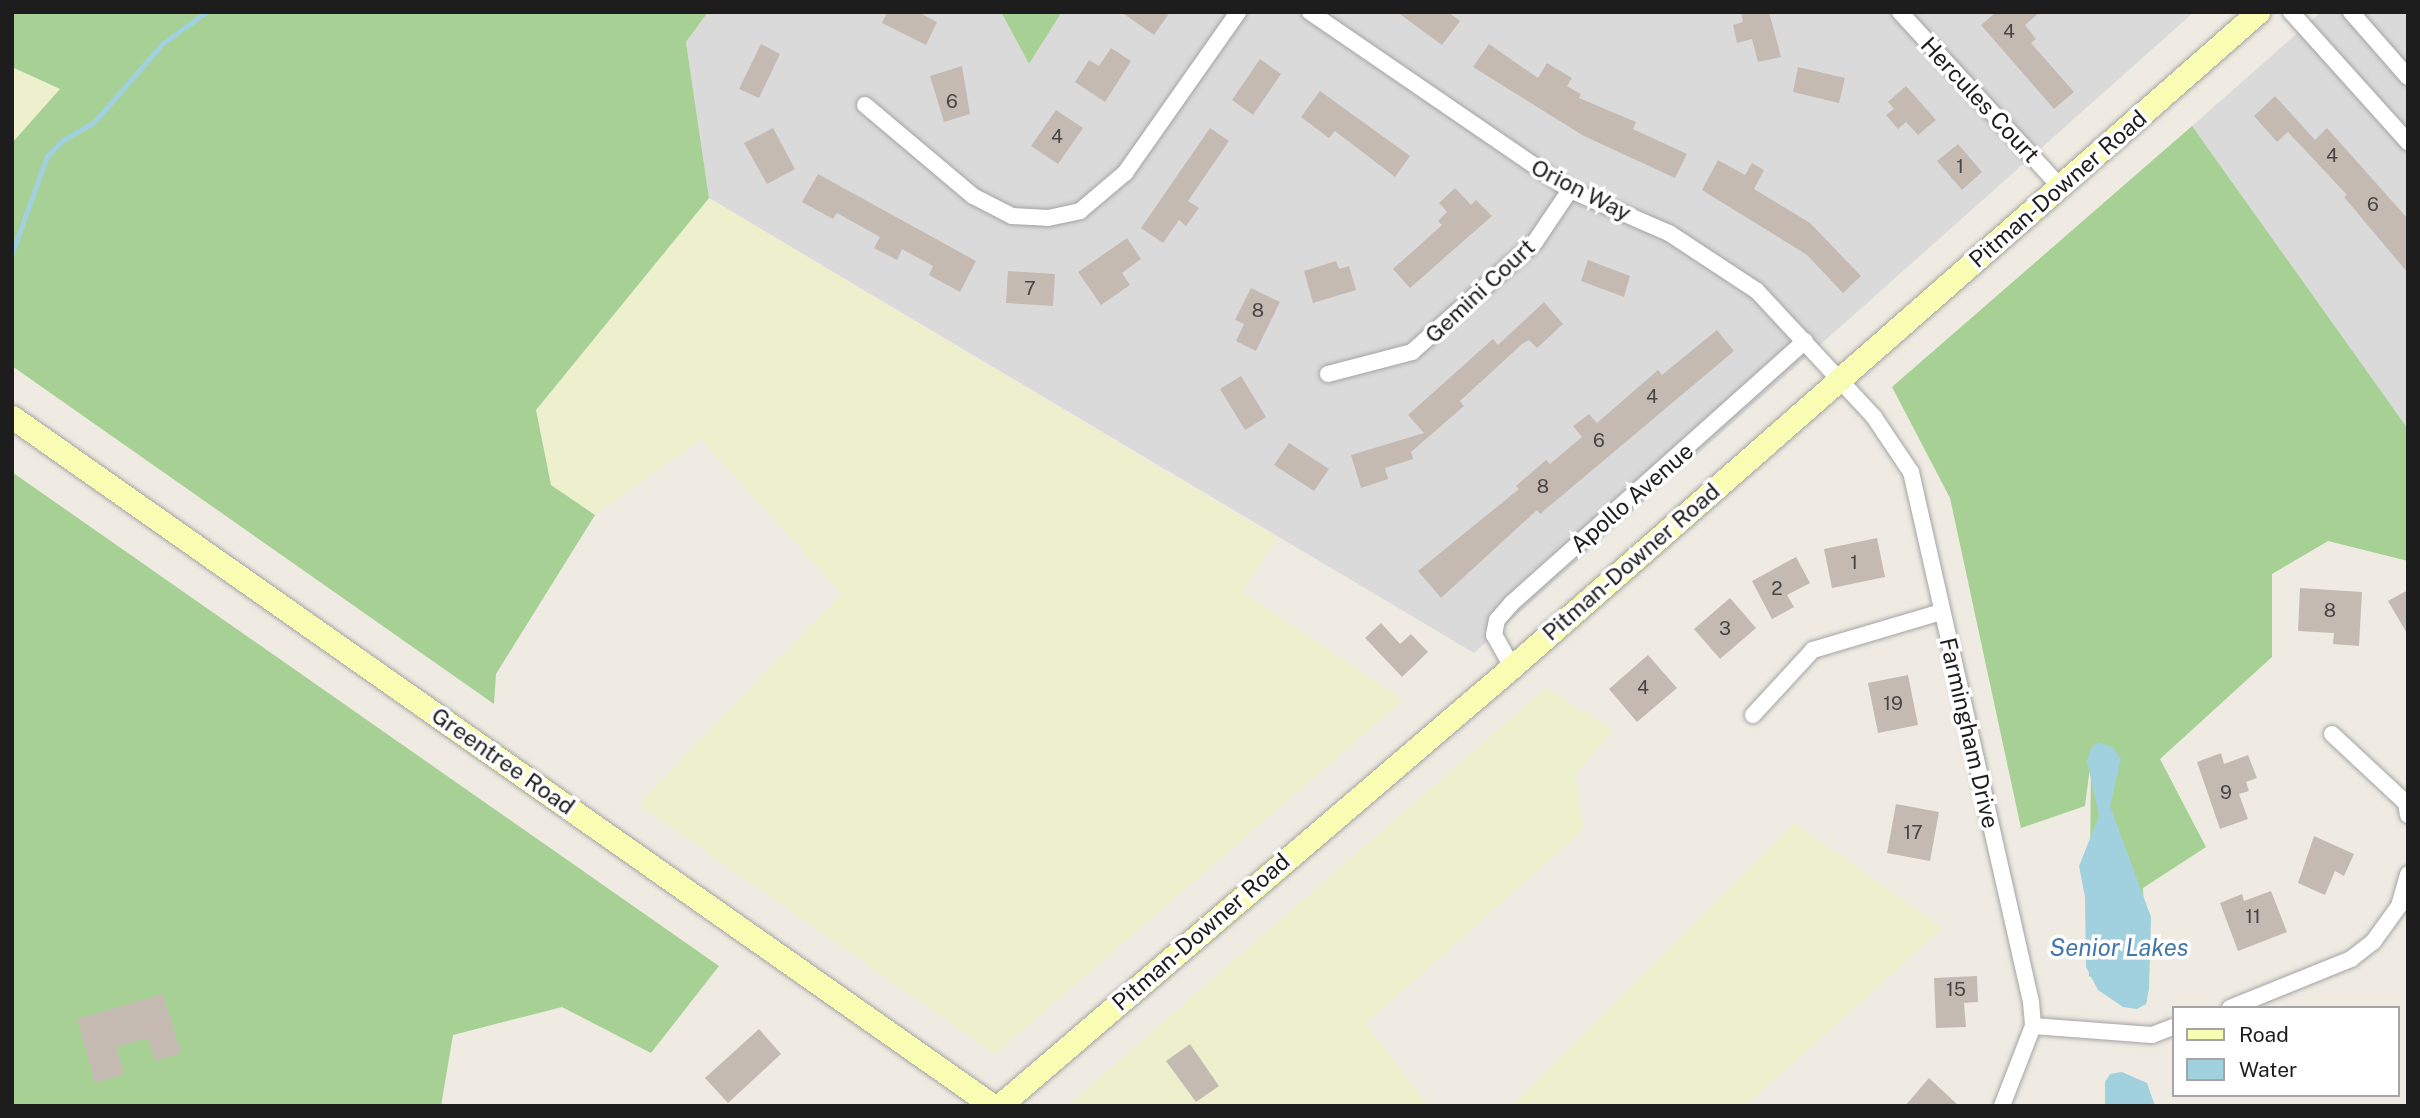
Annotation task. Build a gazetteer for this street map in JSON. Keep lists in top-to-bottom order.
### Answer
{
  "streets": {
    "street": [
      "Hercules Court",
      "Pitman-Downer Road",
      "Orion Way",
      "Gemini Court",
      "Apollo Avenue",
      "Farmingham Drive",
      "Greentree Road"
    ]
  },
  "crossings": [
    ["Hercules Court", "Pitman-Downer Road"],
    ["Pitman-Downer Road", "Orion Way"],
    ["Pitman-Downer Road", "Apollo Avenue"],
    ["Pitman-Downer Road", "Farmingham Drive"],
    ["Orion Way", "Gemini Court"],
    ["Orion Way", "Apollo Avenue"],
    ["Orion Way", "Farmingham Drive"]
  ],
  "water": ["Senior Lakes"],
  "house_numbers": [
    "4",
    "6",
    "4",
    "4",
    "1",
    "6",
    "7",
    "8",
    "4",
    "6",
    "8",
    "1",
    "2",
    "8",
    "3",
    "4",
    "19",
    "9",
    "17",
    "11",
    "15"
  ],
  "legend": ["Road", "Water"]
}
